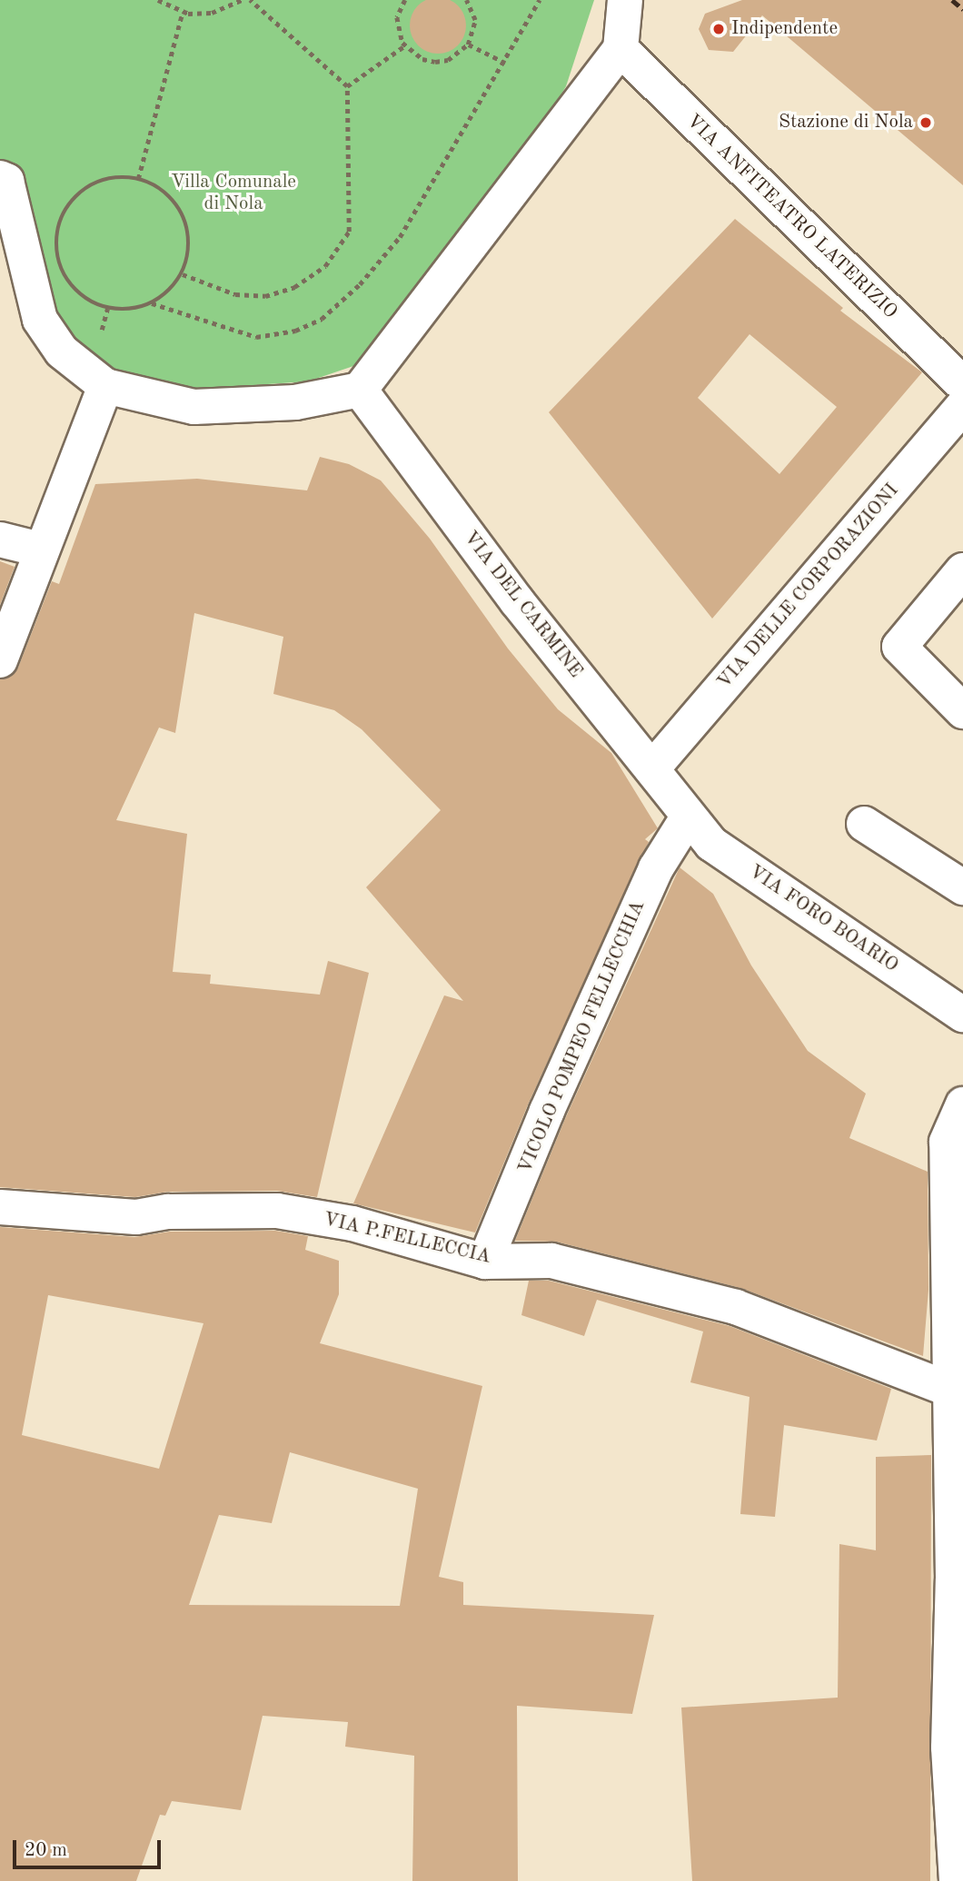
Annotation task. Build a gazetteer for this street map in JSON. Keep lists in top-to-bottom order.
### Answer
{
  "streets": {
    "street": [
      "VIA ANFITEATRO LATERIZIO",
      "VIA DELLE CORPORAZIONI",
      "VIA DEL CARMINE",
      "VIA FORO BOARIO",
      "VICOLO POMPEO FELLECCHIA",
      "VIA P.FELLECCIA"
    ]
  },
  "crossings": [
    ["VIA DELLE CORPORAZIONI", "VIA DEL CARMINE"],
    ["VIA DEL CARMINE", "VIA FORO BOARIO"],
    ["VIA DEL CARMINE", "VICOLO POMPEO FELLECCHIA"],
    ["VIA FORO BOARIO", "VICOLO POMPEO FELLECCHIA"],
    ["VICOLO POMPEO FELLECCHIA", "VIA P.FELLECCIA"]
  ],
  "parks": ["Villa Comunale di Nola"],
  "places": ["Indipendente", "Stazione di Nola"],
  "scale_bar": "20 m"
}
